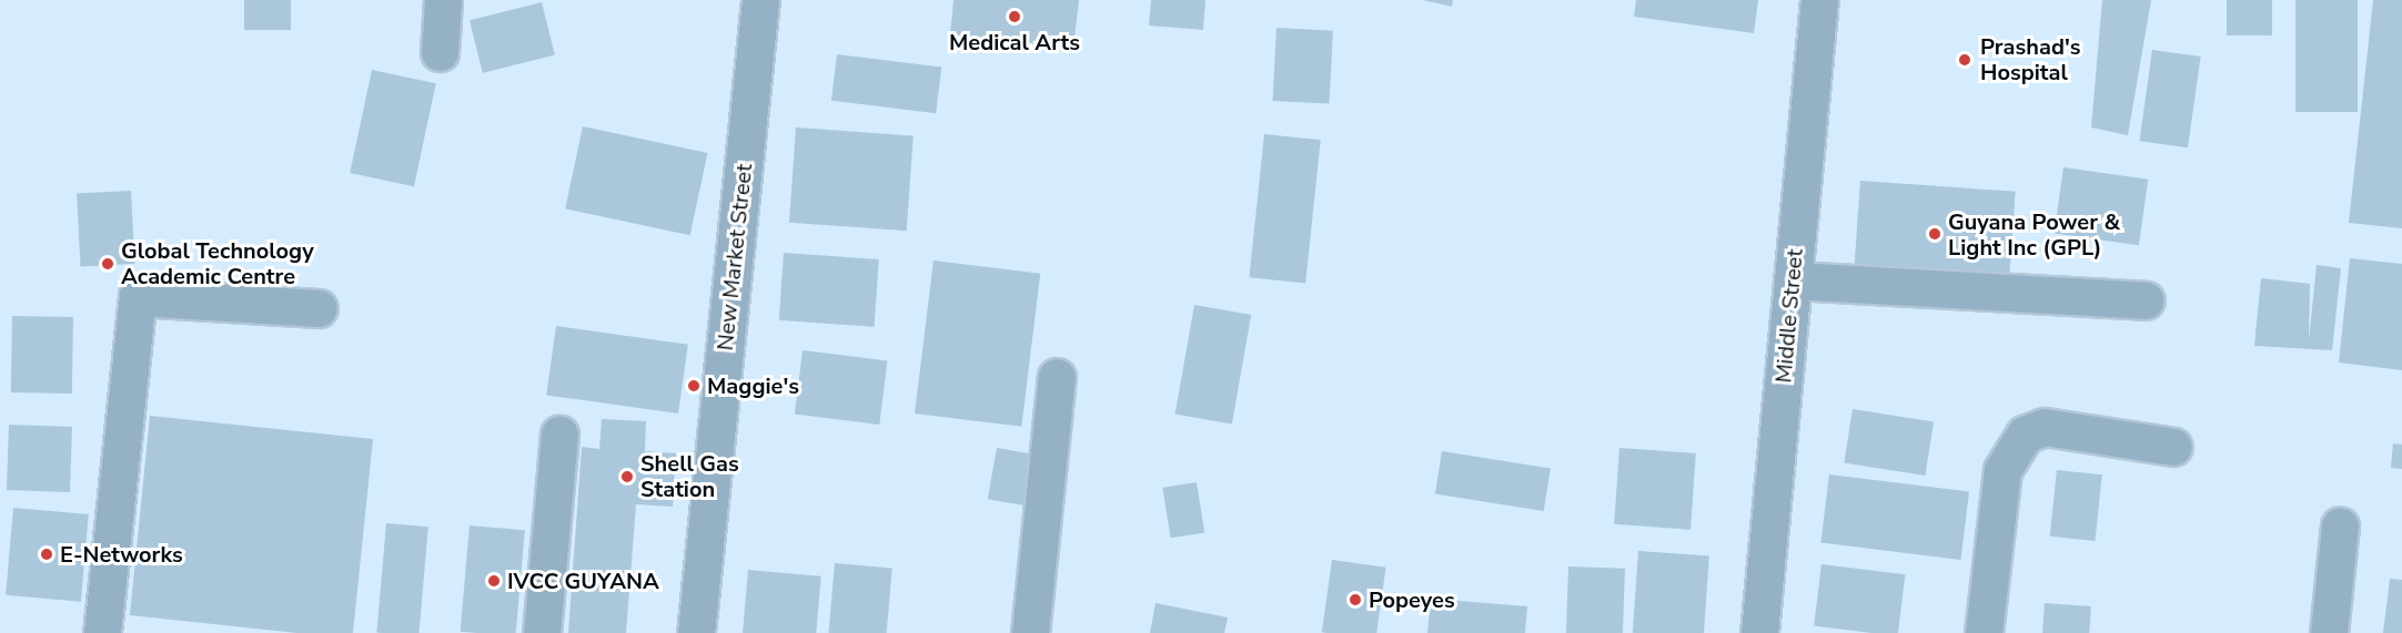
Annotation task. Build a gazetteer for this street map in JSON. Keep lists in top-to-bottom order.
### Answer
{
  "streets": {
    "street": ["New Market Street", "Middle Street"]
  },
  "places": [
    "Medical Arts",
    "Prashad's Hospital",
    "Guyana Power & Light Inc (GPL)",
    "Global Technology Academic Centre",
    "Maggie's",
    "Shell Gas Station",
    "E-Networks",
    "IVCC GUYANA",
    "Popeyes"
  ]
}
